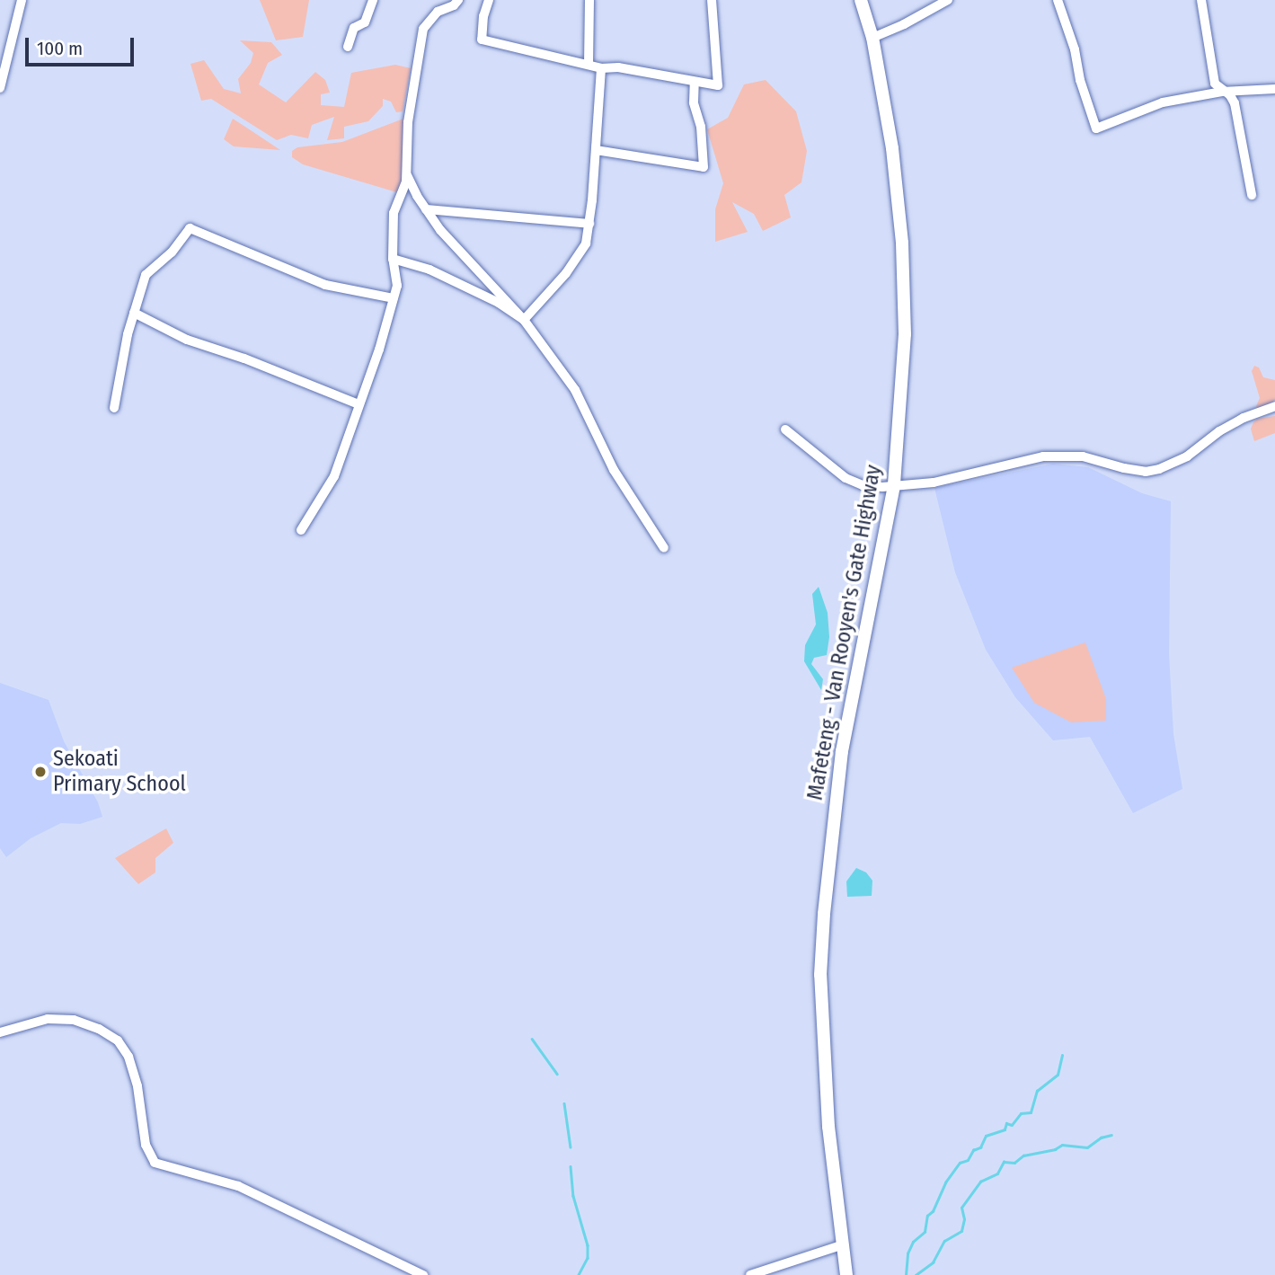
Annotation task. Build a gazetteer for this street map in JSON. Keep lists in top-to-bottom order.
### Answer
{
  "streets": {
    "main road": ["Mafeteng - Van Rooyen's Gate Highway"]
  },
  "places": ["Sekoati Primary School"],
  "scale_bar": "100 m"
}
